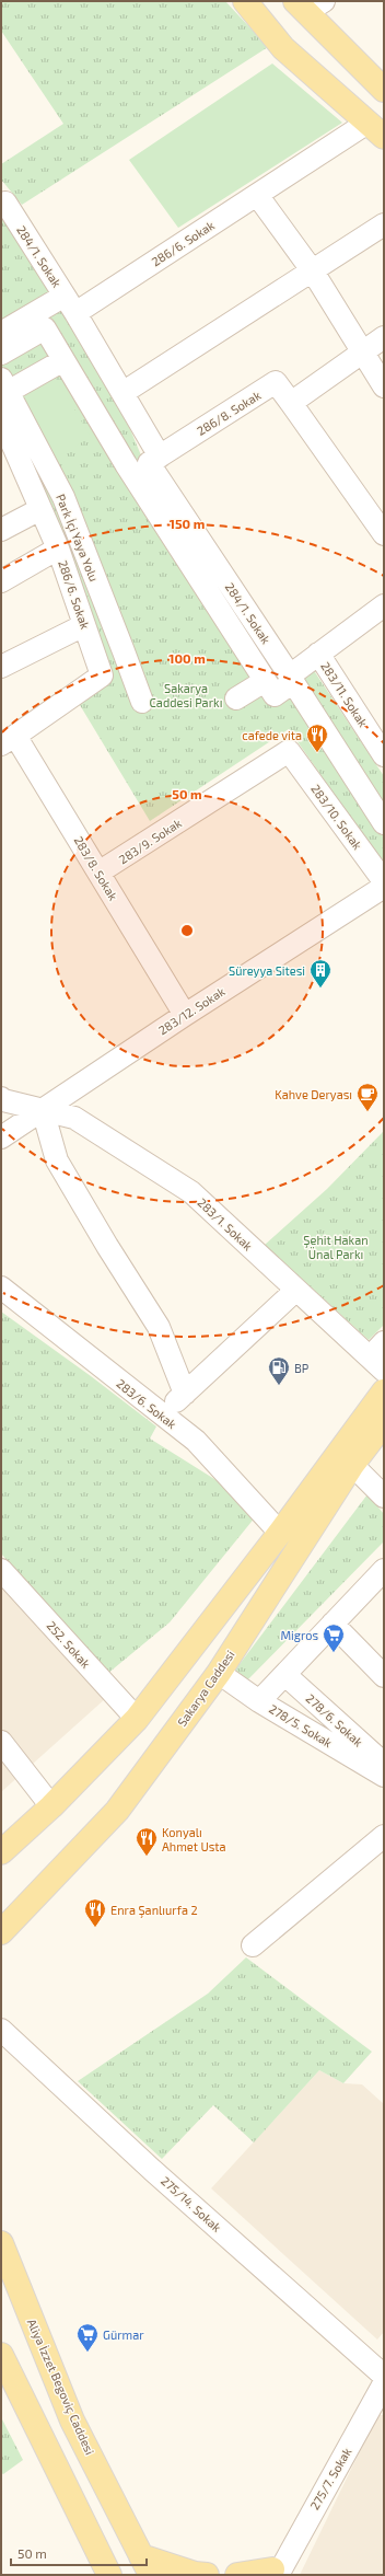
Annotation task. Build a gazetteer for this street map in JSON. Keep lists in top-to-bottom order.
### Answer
{
  "streets": {
    "main road": ["Sakarya Caddesi", "Aliya İzzet Begoviç Caddesi"],
    "street": [
      "286/6. Sokak",
      "284/1. Sokak",
      "286/8. Sokak",
      "Park İçi Yaya Yolu",
      "283/11. Sokak",
      "283/10. Sokak",
      "283/9. Sokak",
      "283/8. Sokak",
      "283/12. Sokak",
      "283/1. Sokak",
      "283/6. Sokak",
      "252. Sokak",
      "278/6. Sokak",
      "278/5. Sokak",
      "275/14. Sokak",
      "275/7. Sokak"
    ]
  },
  "crossings": [
    ["286/6. Sokak", "284/1. Sokak"],
    ["286/6. Sokak", "283/8. Sokak"],
    ["284/1. Sokak", "286/8. Sokak"],
    ["284/1. Sokak", "283/11. Sokak"],
    ["283/10. Sokak", "283/9. Sokak"],
    ["283/9. Sokak", "283/8. Sokak"],
    ["283/8. Sokak", "283/12. Sokak"],
    ["283/12. Sokak", "283/1. Sokak"],
    ["Sakarya Caddesi", "278/5. Sokak"]
  ],
  "parks": ["Sakarya Caddesi Parkı", "Şehit Hakan Ünal Parkı"],
  "places": {
    "restaurant": ["cafede vita", "Konyalı Ahmet Usta", "Enra Şanlıurfa 2"],
    "building": ["Süreyya Sitesi"],
    "cafe": ["Kahve Deryası"],
    "fuel station": ["BP"],
    "supermarket": ["Migros", "Gürmar"]
  },
  "scale_bar": "50 m",
  "rings": ["150 m", "100 m", "50 m"]
}
